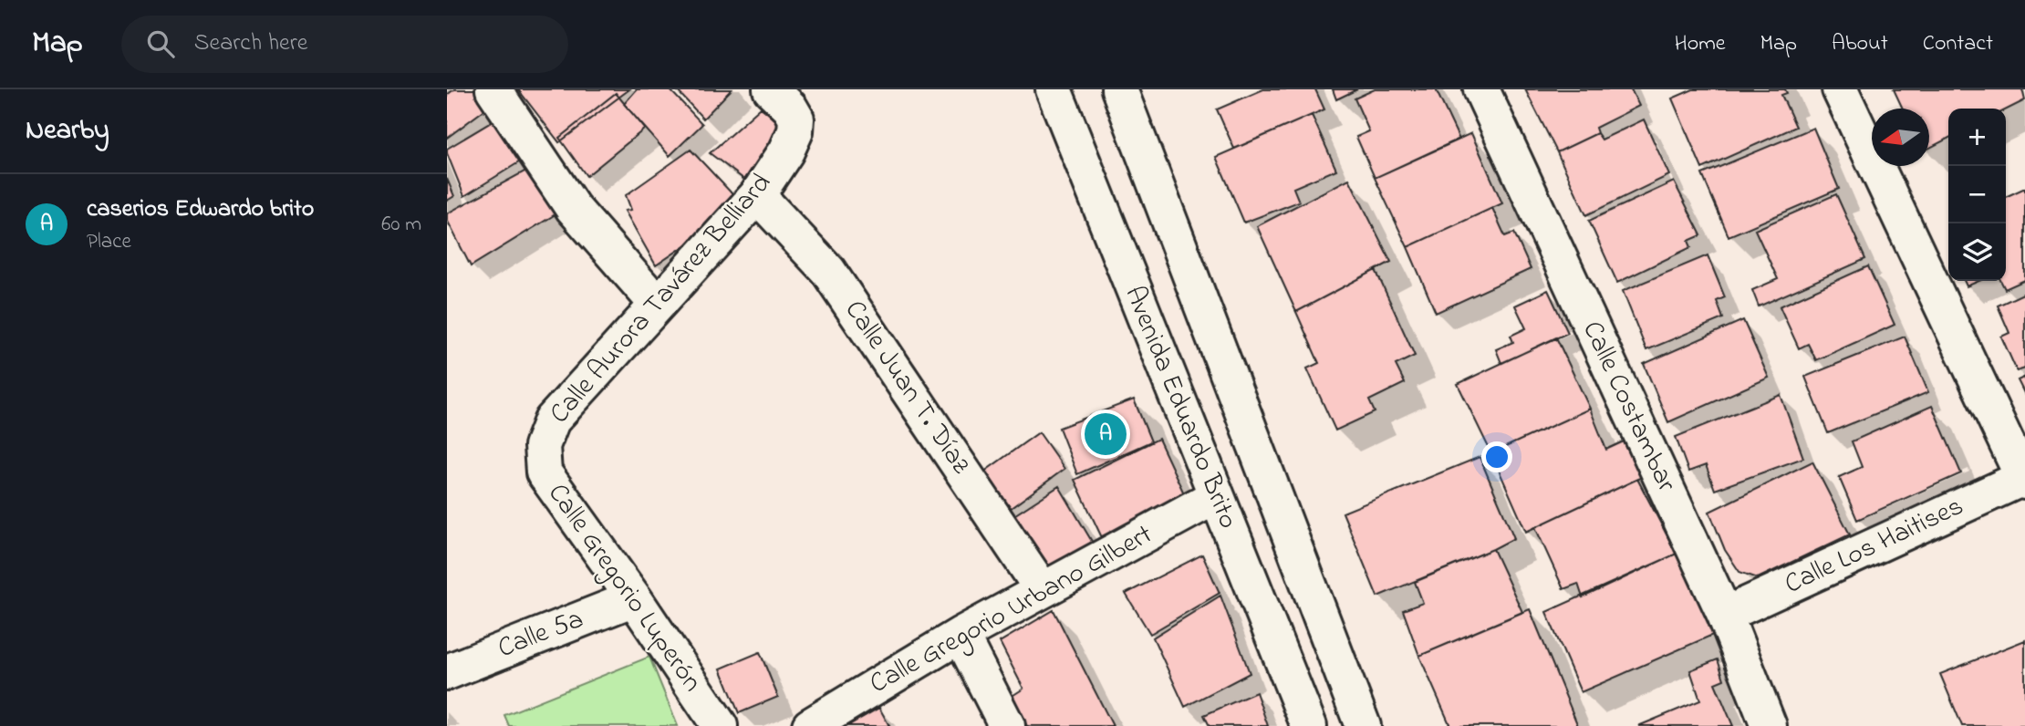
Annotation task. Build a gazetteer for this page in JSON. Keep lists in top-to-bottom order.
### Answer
{
  "streets": {
    "street": [
      "Calle Aurora Tavárez Belliard",
      "Calle Juan T. Díaz",
      "Calle Costambar",
      "Avenida Eduardo Brito",
      "Calle Los Haitises",
      "Calle Gregorio Luperón",
      "Calle Gregorio Urbano Gilbert",
      "Calle 5a"
    ]
  },
  "crossings": [
    ["Calle Aurora Tavárez Belliard", "Calle Juan T. Díaz"],
    ["Calle Aurora Tavárez Belliard", "Calle Gregorio Luperón"],
    ["Calle Juan T. Díaz", "Calle Gregorio Urbano Gilbert"],
    ["Calle Costambar", "Calle Los Haitises"],
    ["Avenida Eduardo Brito", "Calle Gregorio Urbano Gilbert"],
    ["Calle Gregorio Luperón", "Calle 5a"]
  ],
  "north": "left",
  "page": {
    "header": "Map",
    "search": "Search here",
    "nav": [
      "Home",
      "Map",
      "About",
      "Contact"
    ],
    "heading": "Nearby",
    "map_buttons": ["+", "−"],
    "list": [
      {
        "mark": "A",
        "name": "caserios Edwardo brito",
        "note": "Place",
        "value": "60 m"
      }
    ],
    "pins": "A"
  }
}
